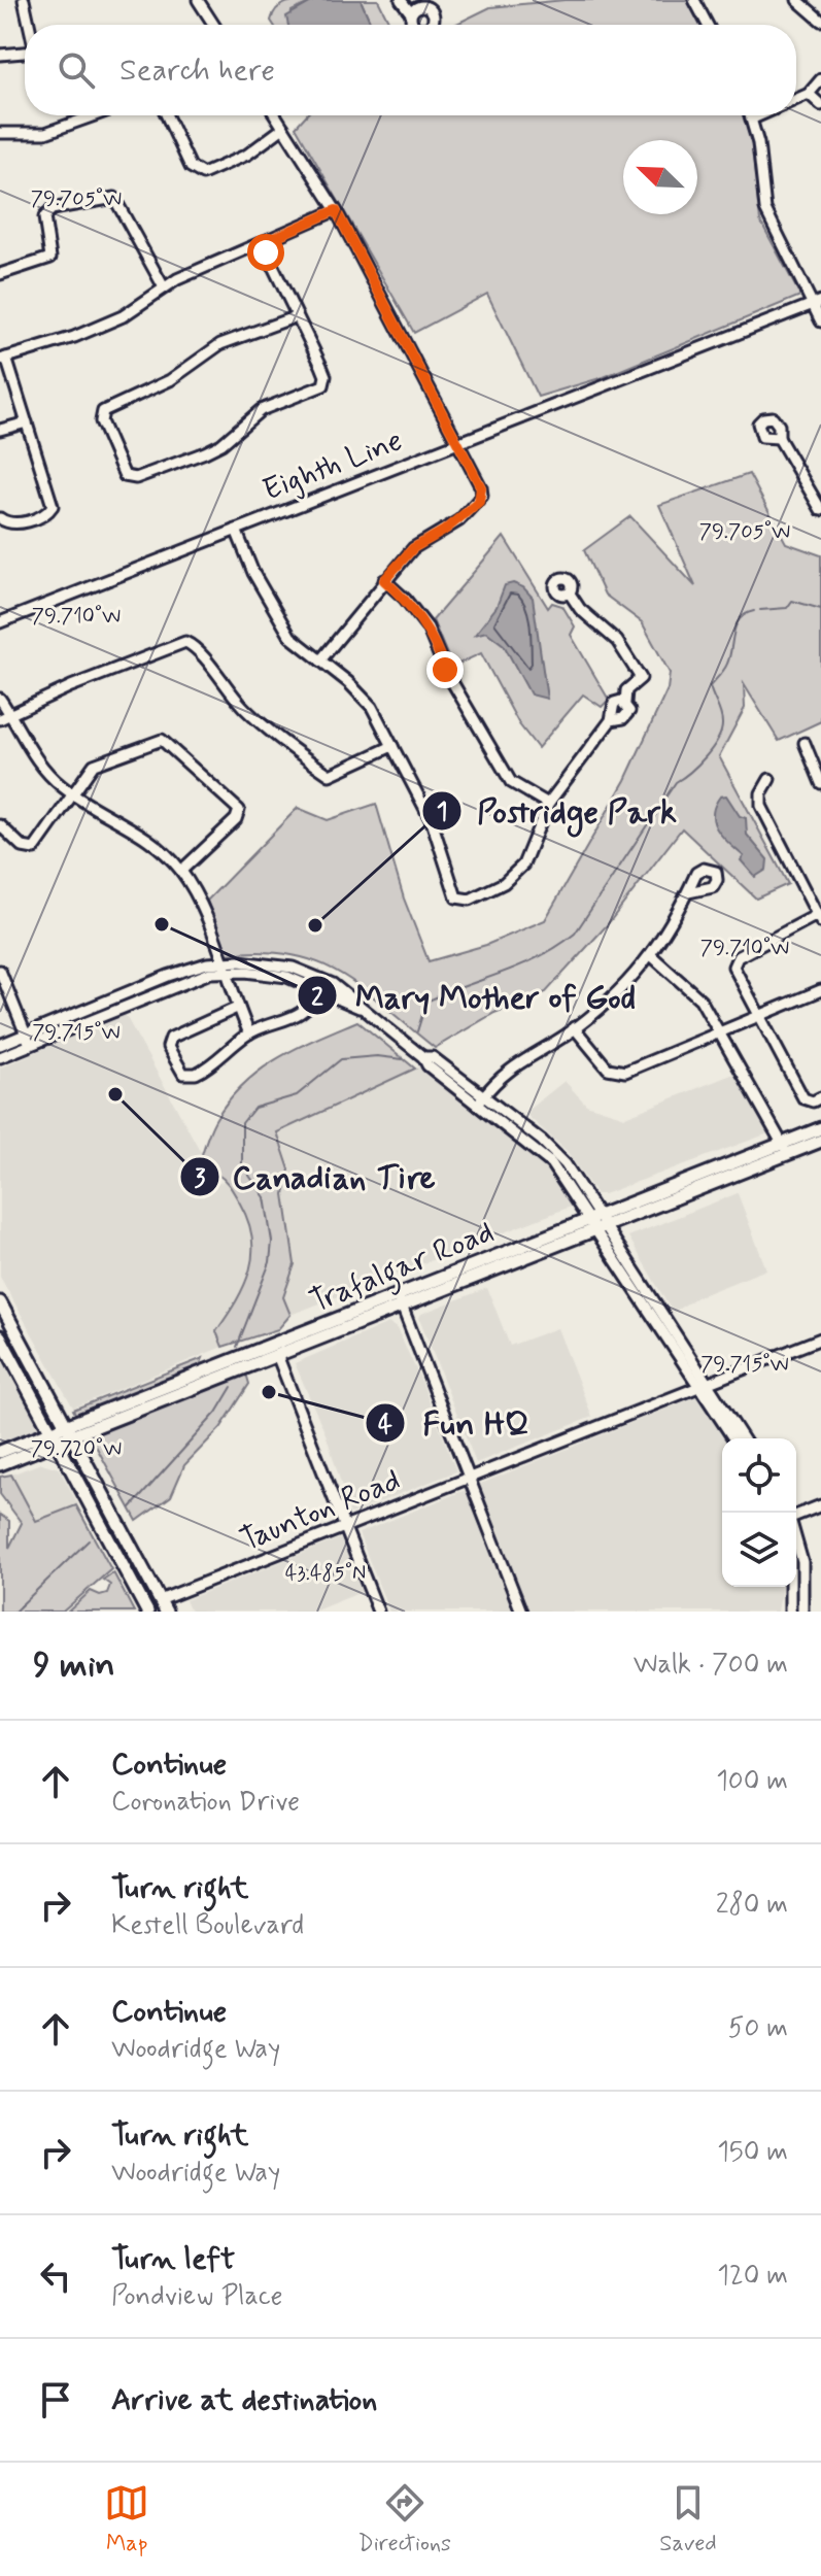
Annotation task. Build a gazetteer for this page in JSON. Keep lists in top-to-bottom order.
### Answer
{
  "streets": {
    "main road": ["Trafalgar Road"],
    "street": ["Eighth Line", "Taunton Road"]
  },
  "places": [
    "Mary Mother of God",
    "Postridge Park",
    "Canadian Tire",
    "Fun HQ"
  ],
  "north": "top left",
  "page": {
    "search": "Search here",
    "heading": ["9 min", "Walk · 700 m"],
    "list": [
      ["Continue", "Coronation Drive", "100 m"],
      ["Turn right", "Kestell Boulevard", "280 m"],
      ["Continue", "Woodridge Way", "50 m"],
      ["Turn right", "Woodridge Way", "150 m"],
      ["Turn left", "Pondview Place", "120 m"],
      "Arrive at destination"
    ],
    "nav": ["Map", "Directions", "Saved"]
  },
  "coordinates": [
    "79.705°W",
    "79.710°W",
    "79.715°W",
    "79.720°W",
    "43.485°N"
  ]
}
